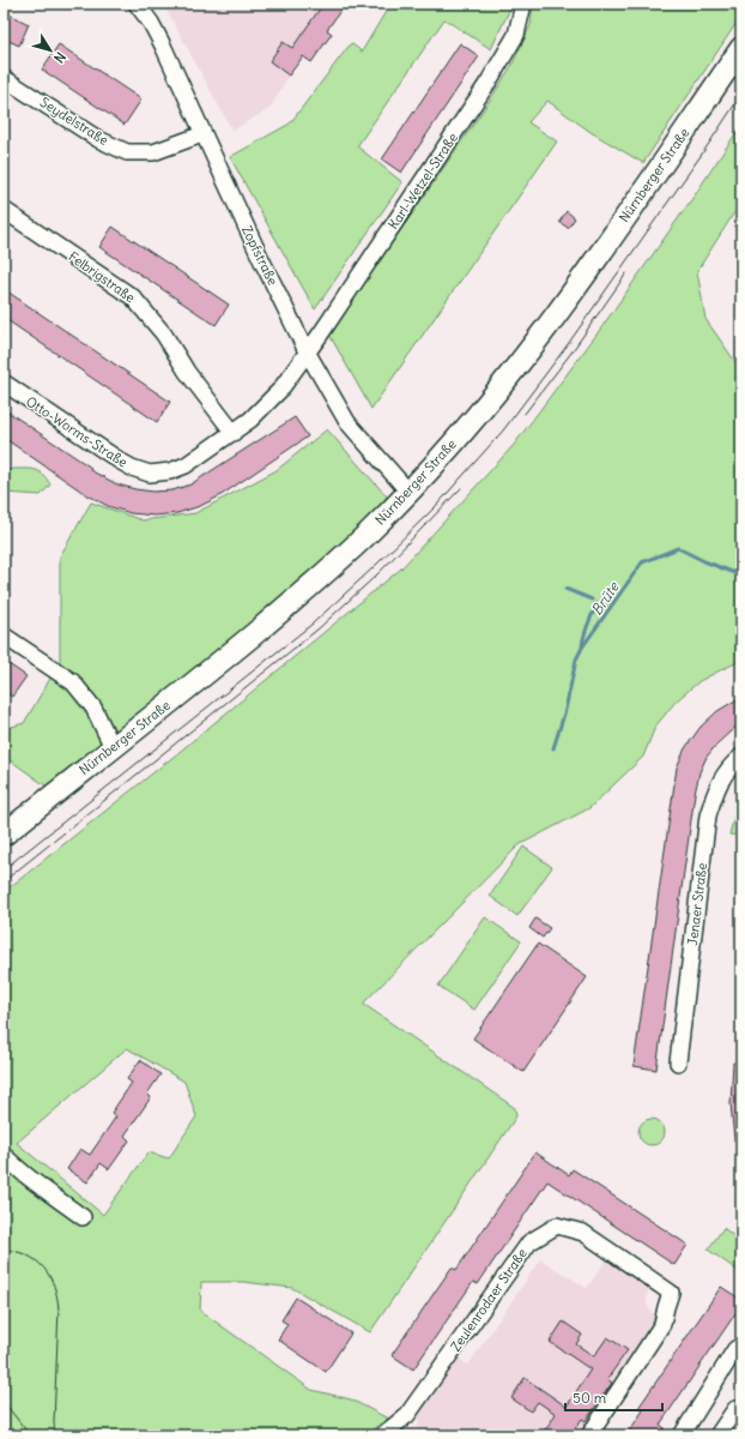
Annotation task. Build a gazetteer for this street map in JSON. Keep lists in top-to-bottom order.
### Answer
{
  "streets": {
    "street": [
      "Seydelstraße",
      "Nürnberger Straße",
      "Karl-Wetzel-Straße",
      "Zopfstraße",
      "Felbrigstraße",
      "Otto-Worms-Straße",
      "Jenaer Straße",
      "Zeulenrodaer Straße"
    ]
  },
  "crossings": [
    ["Seydelstraße", "Zopfstraße"],
    ["Nürnberger Straße", "Zopfstraße"],
    ["Karl-Wetzel-Straße", "Zopfstraße"],
    ["Karl-Wetzel-Straße", "Otto-Worms-Straße"],
    ["Zopfstraße", "Otto-Worms-Straße"],
    ["Felbrigstraße", "Otto-Worms-Straße"]
  ],
  "water": ["Brüte"],
  "scale_bar": "50 m",
  "north": "bottom right"
}
